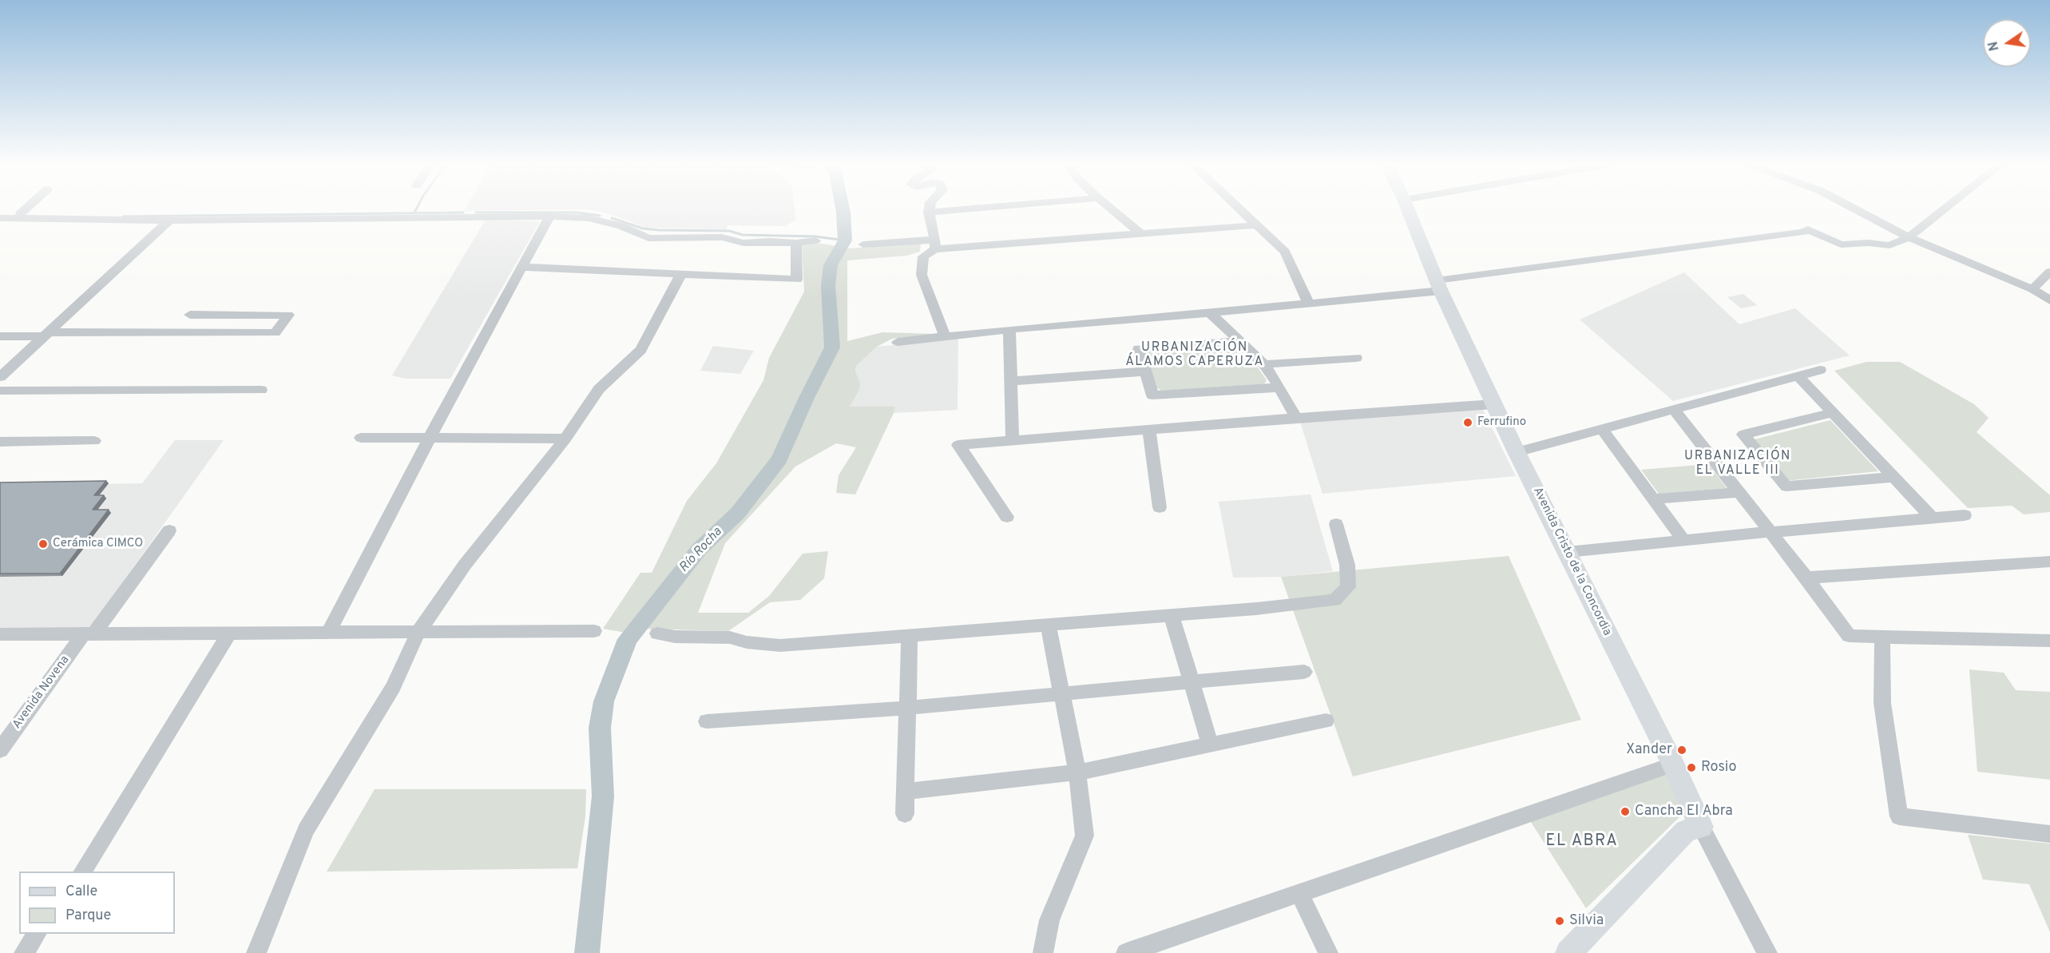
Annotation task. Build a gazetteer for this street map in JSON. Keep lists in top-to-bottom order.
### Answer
{
  "streets": {
    "main road": ["Avenida Cristo de la Concordia"],
    "street": ["Avenida Novena"]
  },
  "districts": ["URBANIZACIÓN ÁLAMOS CAPERUZA", "URBANIZACIÓN EL VALLE III", "EL ABRA"],
  "water": ["Río Rocha"],
  "places": [
    "Ferrufino",
    "Cerámica CIMCO",
    "Xander",
    "Rosio",
    "Cancha El Abra",
    "Silvia"
  ],
  "legend": ["Calle", "Parque"],
  "north": "left"
}
